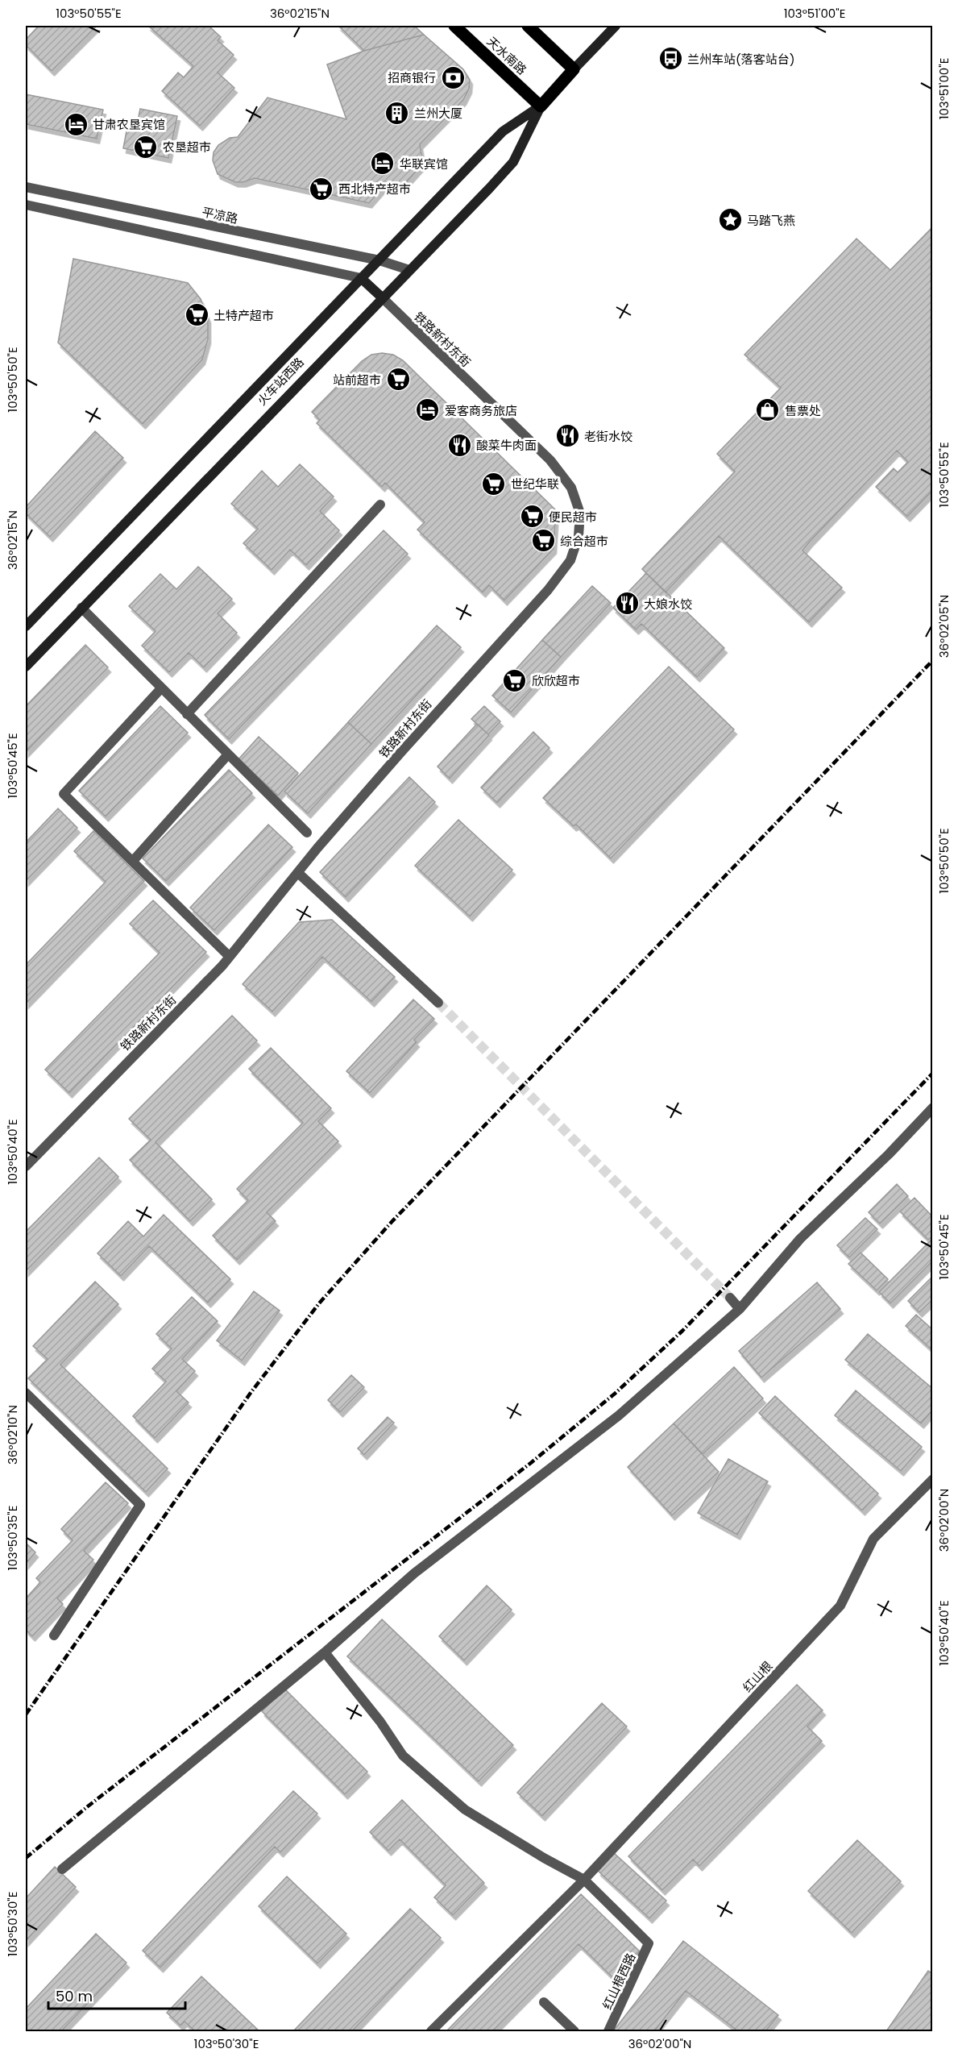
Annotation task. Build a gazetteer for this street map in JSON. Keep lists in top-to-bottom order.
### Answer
{
  "streets": {
    "main road": ["天水南路", "火车站西路"],
    "street": [
      "平凉路",
      "铁路新村东街",
      "红山根",
      "红山根西路"
    ]
  },
  "crossings": [
    ["天水南路", "火车站西路"],
    ["平凉路", "火车站西路"],
    ["铁路新村东街", "火车站西路"],
    ["红山根", "红山根西路"]
  ],
  "places": {
    "bus stop": ["兰州车站(落客站台)"],
    "bank": ["招商银行"],
    "building": ["兰州大厦"],
    "hotel": ["甘肃农垦宾馆", "华联宾馆", "爱客商务旅店"],
    "supermarket": [
      "农垦超市",
      "西北特产超市",
      "土特产超市",
      "站前超市",
      "世纪华联",
      "便民超市",
      "综合超市",
      "欣欣超市"
    ],
    "place": ["马踏飞燕"],
    "shop": ["售票处"],
    "restaurant": ["老街水饺", "酸菜牛肉面", "大娘水饺"]
  },
  "scale_bar": "50 m",
  "coordinates": [
    "103°50'55\"E",
    "36°02'15\"N",
    "103°51'00\"E",
    "103°50'50\"E",
    "36°02'05\"N",
    "103°50'45\"E",
    "103°50'40\"E",
    "36°02'10\"N",
    "36°02'00\"N",
    "103°50'35\"E",
    "103°50'30\"E"
  ]
}
